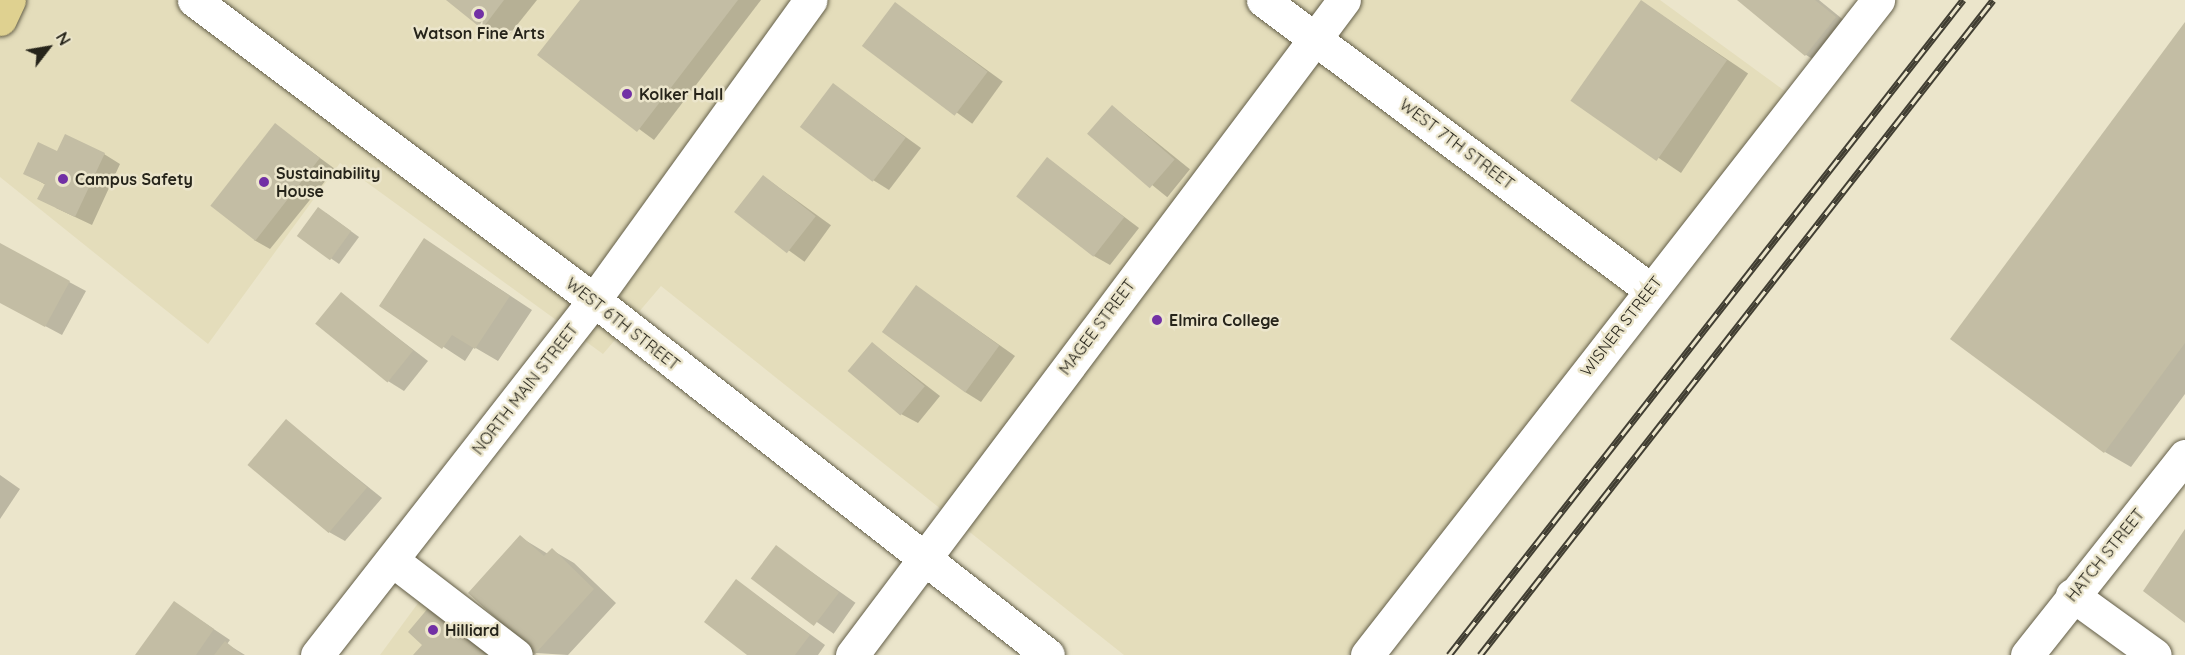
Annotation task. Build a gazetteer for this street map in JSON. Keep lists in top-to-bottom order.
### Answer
{
  "streets": {
    "street": [
      "WEST 7TH STREET",
      "WEST 6TH STREET",
      "WISNER STREET",
      "MAGEE STREET",
      "NORTH MAIN STREET",
      "HATCH STREET"
    ]
  },
  "crossings": [
    ["WEST 7TH STREET", "WISNER STREET"],
    ["WEST 7TH STREET", "MAGEE STREET"],
    ["WEST 6TH STREET", "MAGEE STREET"],
    ["WEST 6TH STREET", "NORTH MAIN STREET"]
  ],
  "places": [
    "Watson Fine Arts",
    "Kolker Hall",
    "Campus Safety",
    "Sustainability House",
    "Elmira College",
    "Hilliard"
  ],
  "north": "top right"
}
